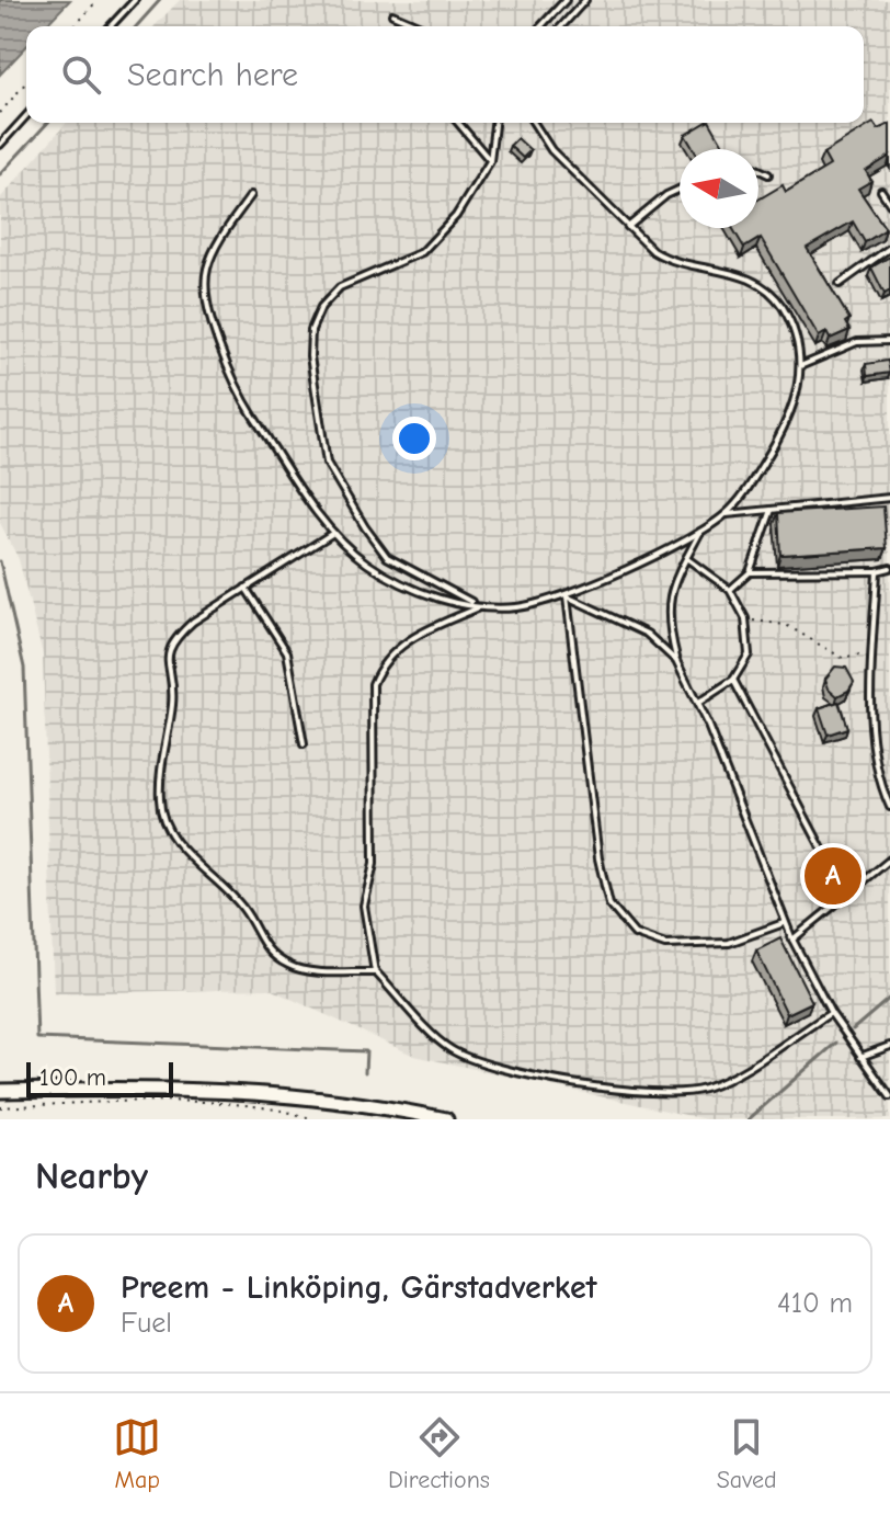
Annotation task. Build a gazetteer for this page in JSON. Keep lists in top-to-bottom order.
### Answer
{
  "scale_bar": "100 m",
  "north": "left",
  "page": {
    "search": "Search here",
    "pins": "A",
    "scale": "100 m",
    "heading": "Nearby",
    "list": [
      {
        "mark": "A",
        "name": "Preem - Linköping, Gärstadverket",
        "note": "Fuel",
        "value": "410 m"
      }
    ],
    "nav": ["Map", "Directions", "Saved"]
  }
}
